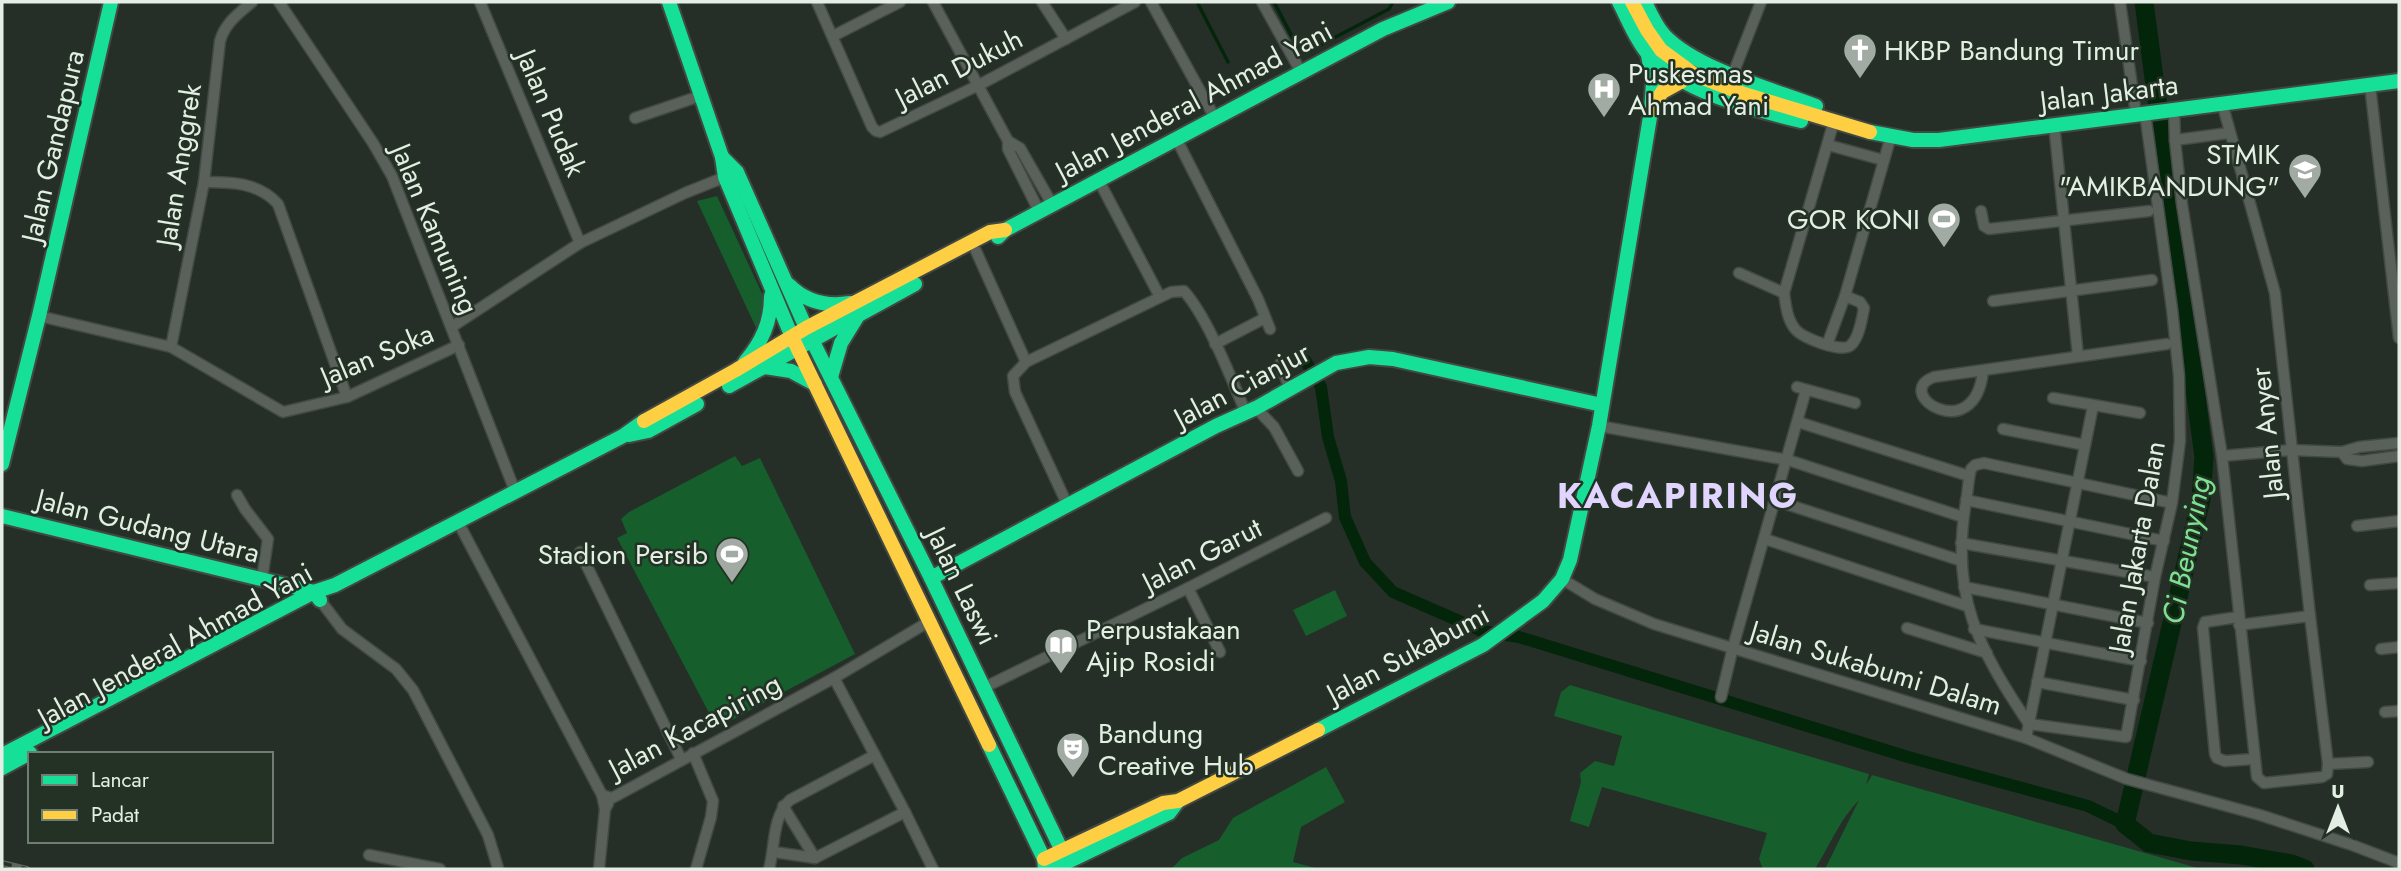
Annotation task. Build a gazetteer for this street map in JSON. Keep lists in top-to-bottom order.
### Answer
{
  "streets": {
    "main road": [
      "Jalan Jakarta",
      "Jalan Jenderal Ahmad Yani",
      "Jalan Gandapura",
      "Jalan Cianjur",
      "Jalan Gudang Utara",
      "Jalan Laswi",
      "Jalan Sukabumi"
    ],
    "street": [
      "Jalan Dukuh",
      "Jalan Pudak",
      "Jalan Anggrek",
      "Jalan Kamuning",
      "Jalan Soka",
      "Jalan Anyer",
      "Jalan Jakarta Dalan",
      "Jalan Garut",
      "Jalan Sukabumi Dalam",
      "Jalan Kacapiring"
    ]
  },
  "crossings": [
    ["Jalan Jakarta", "Jalan Anyer"],
    ["Jalan Jakarta", "Jalan Jakarta Dalan"],
    ["Jalan Jakarta", "Jalan Sukabumi"],
    ["Jalan Jenderal Ahmad Yani", "Jalan Kamuning"],
    ["Jalan Jenderal Ahmad Yani", "Jalan Gudang Utara"],
    ["Jalan Jenderal Ahmad Yani", "Jalan Laswi"],
    ["Jalan Jenderal Ahmad Yani", "Jalan Kacapiring"],
    ["Jalan Pudak", "Jalan Soka"],
    ["Jalan Gandapura", "Jalan Soka"],
    ["Jalan Anggrek", "Jalan Soka"],
    ["Jalan Kamuning", "Jalan Soka"],
    ["Jalan Cianjur", "Jalan Laswi"],
    ["Jalan Cianjur", "Jalan Sukabumi"],
    ["Jalan Garut", "Jalan Laswi"],
    ["Jalan Laswi", "Jalan Sukabumi"],
    ["Jalan Laswi", "Jalan Kacapiring"],
    ["Jalan Sukabumi", "Jalan Sukabumi Dalam"]
  ],
  "districts": ["KACAPIRING"],
  "water": ["Ci Beunying"],
  "places": {
    "church": ["HKBP Bandung Timur"],
    "hospital": ["Puskesmas Ahmad Yani"],
    "school or university": ["STMIK \"AMIKBANDUNG\""],
    "sports": ["GOR KONI", "Stadion Persib"],
    "library": ["Perpustakaan Ajip Rosidi"],
    "theatre": ["Bandung Creative Hub"]
  },
  "legend": ["Lancar", "Padat"],
  "north": "top"
}
